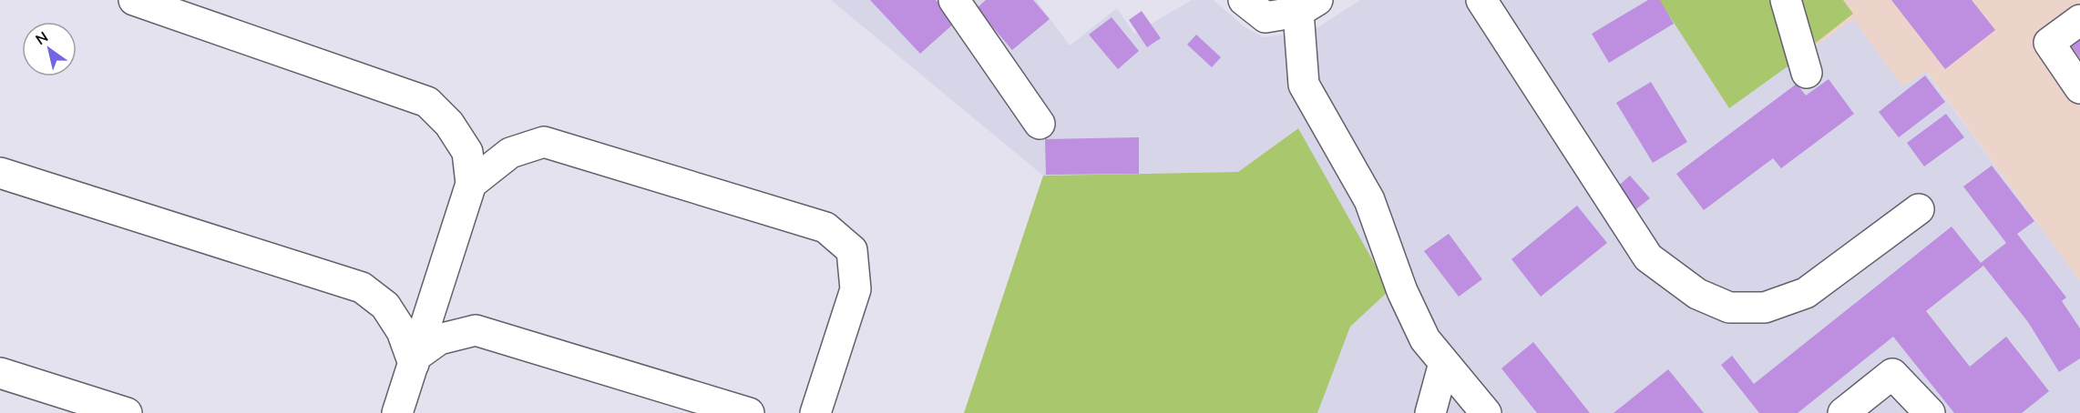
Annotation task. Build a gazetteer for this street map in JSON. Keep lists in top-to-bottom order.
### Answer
{
  "north": "top left"
}
